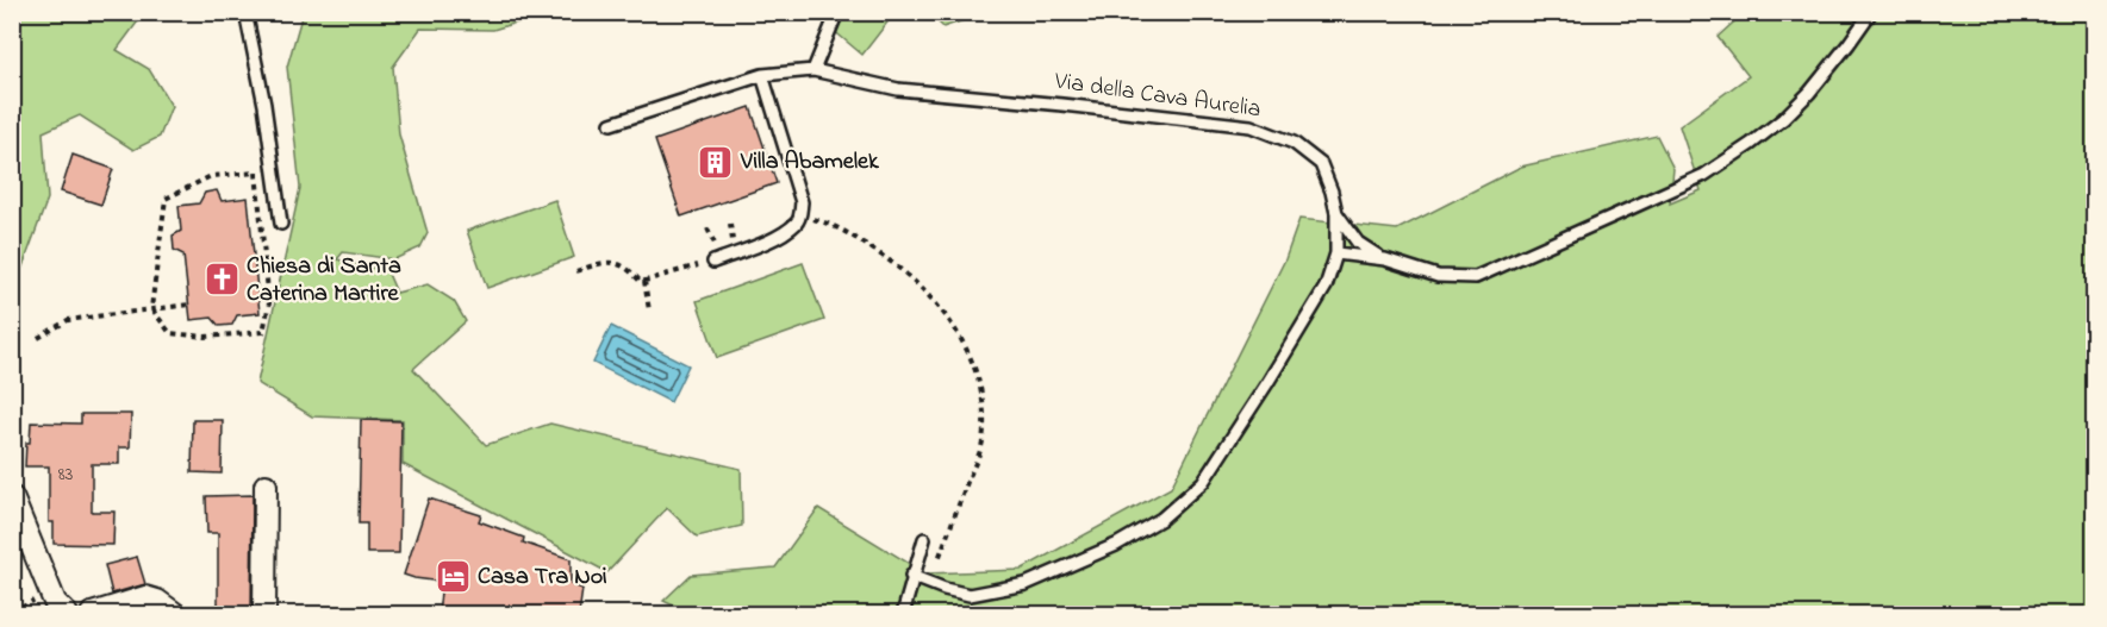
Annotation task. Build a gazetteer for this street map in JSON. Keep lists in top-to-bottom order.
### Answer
{
  "streets": {
    "lane": ["Via della Cava Aurelia"]
  },
  "places": {
    "building": ["Villa Abamelek"],
    "church": ["Chiesa di Santa Caterina Martire"],
    "hotel": ["Casa Tra Noi"]
  },
  "house_numbers": ["83"]
}
